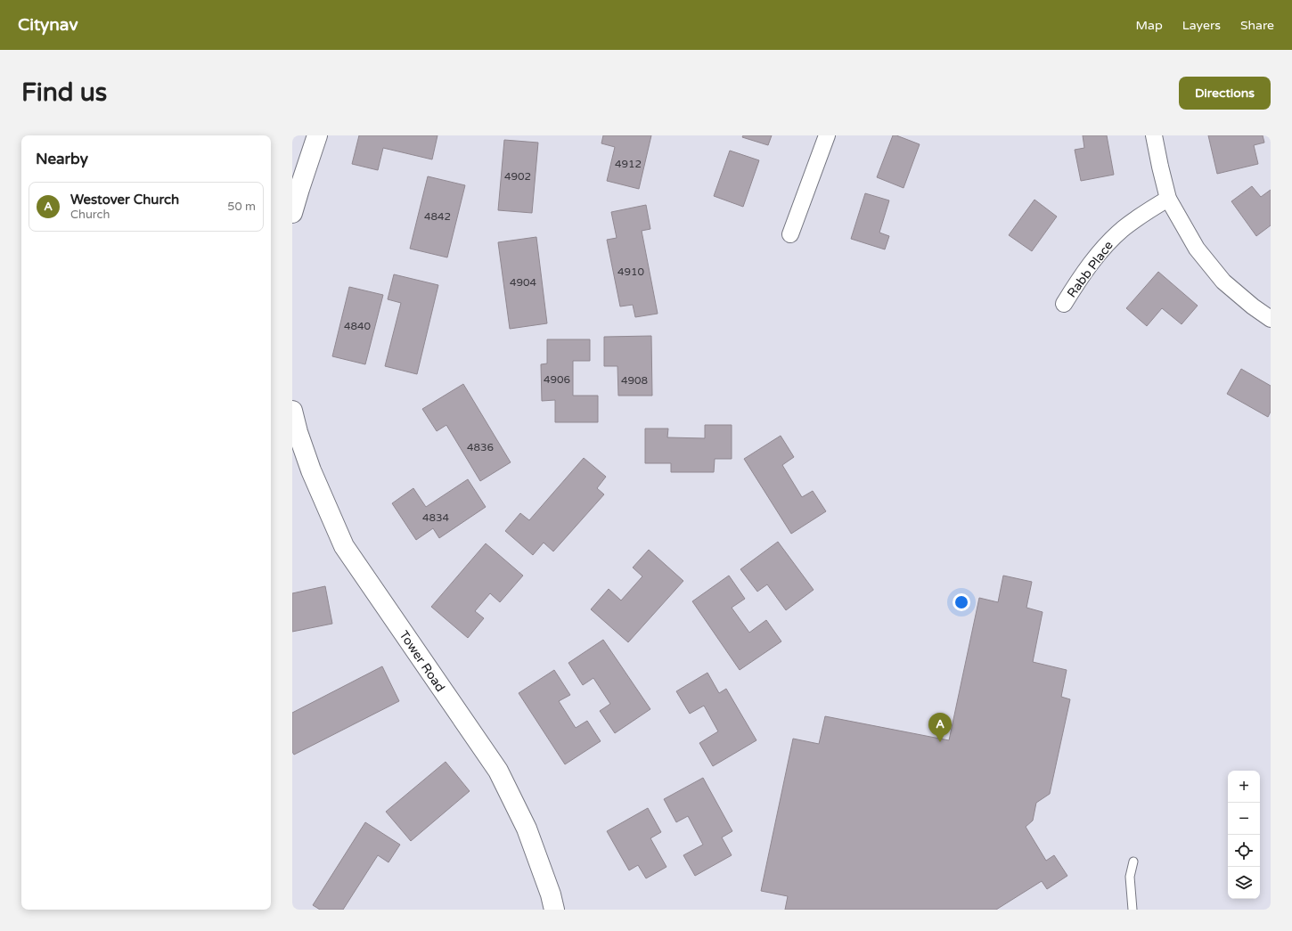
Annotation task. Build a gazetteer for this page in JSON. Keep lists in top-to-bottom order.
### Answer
{
  "streets": {
    "street": ["Rabb Place", "Tower Road"]
  },
  "house_numbers": [
    "4912",
    "4902",
    "4842",
    "4910",
    "4904",
    "4840",
    "4906",
    "4908",
    "4836",
    "4834"
  ],
  "page": {
    "header": "Citynav",
    "nav": ["Map", "Layers", "Share"],
    "buttons": "Directions",
    "title": "Find us",
    "heading": "Nearby",
    "list": [
      {
        "mark": "A",
        "name": "Westover Church",
        "note": "Church",
        "value": "50 m"
      }
    ],
    "pins": "A",
    "map_buttons": ["+", "−"]
  }
}
